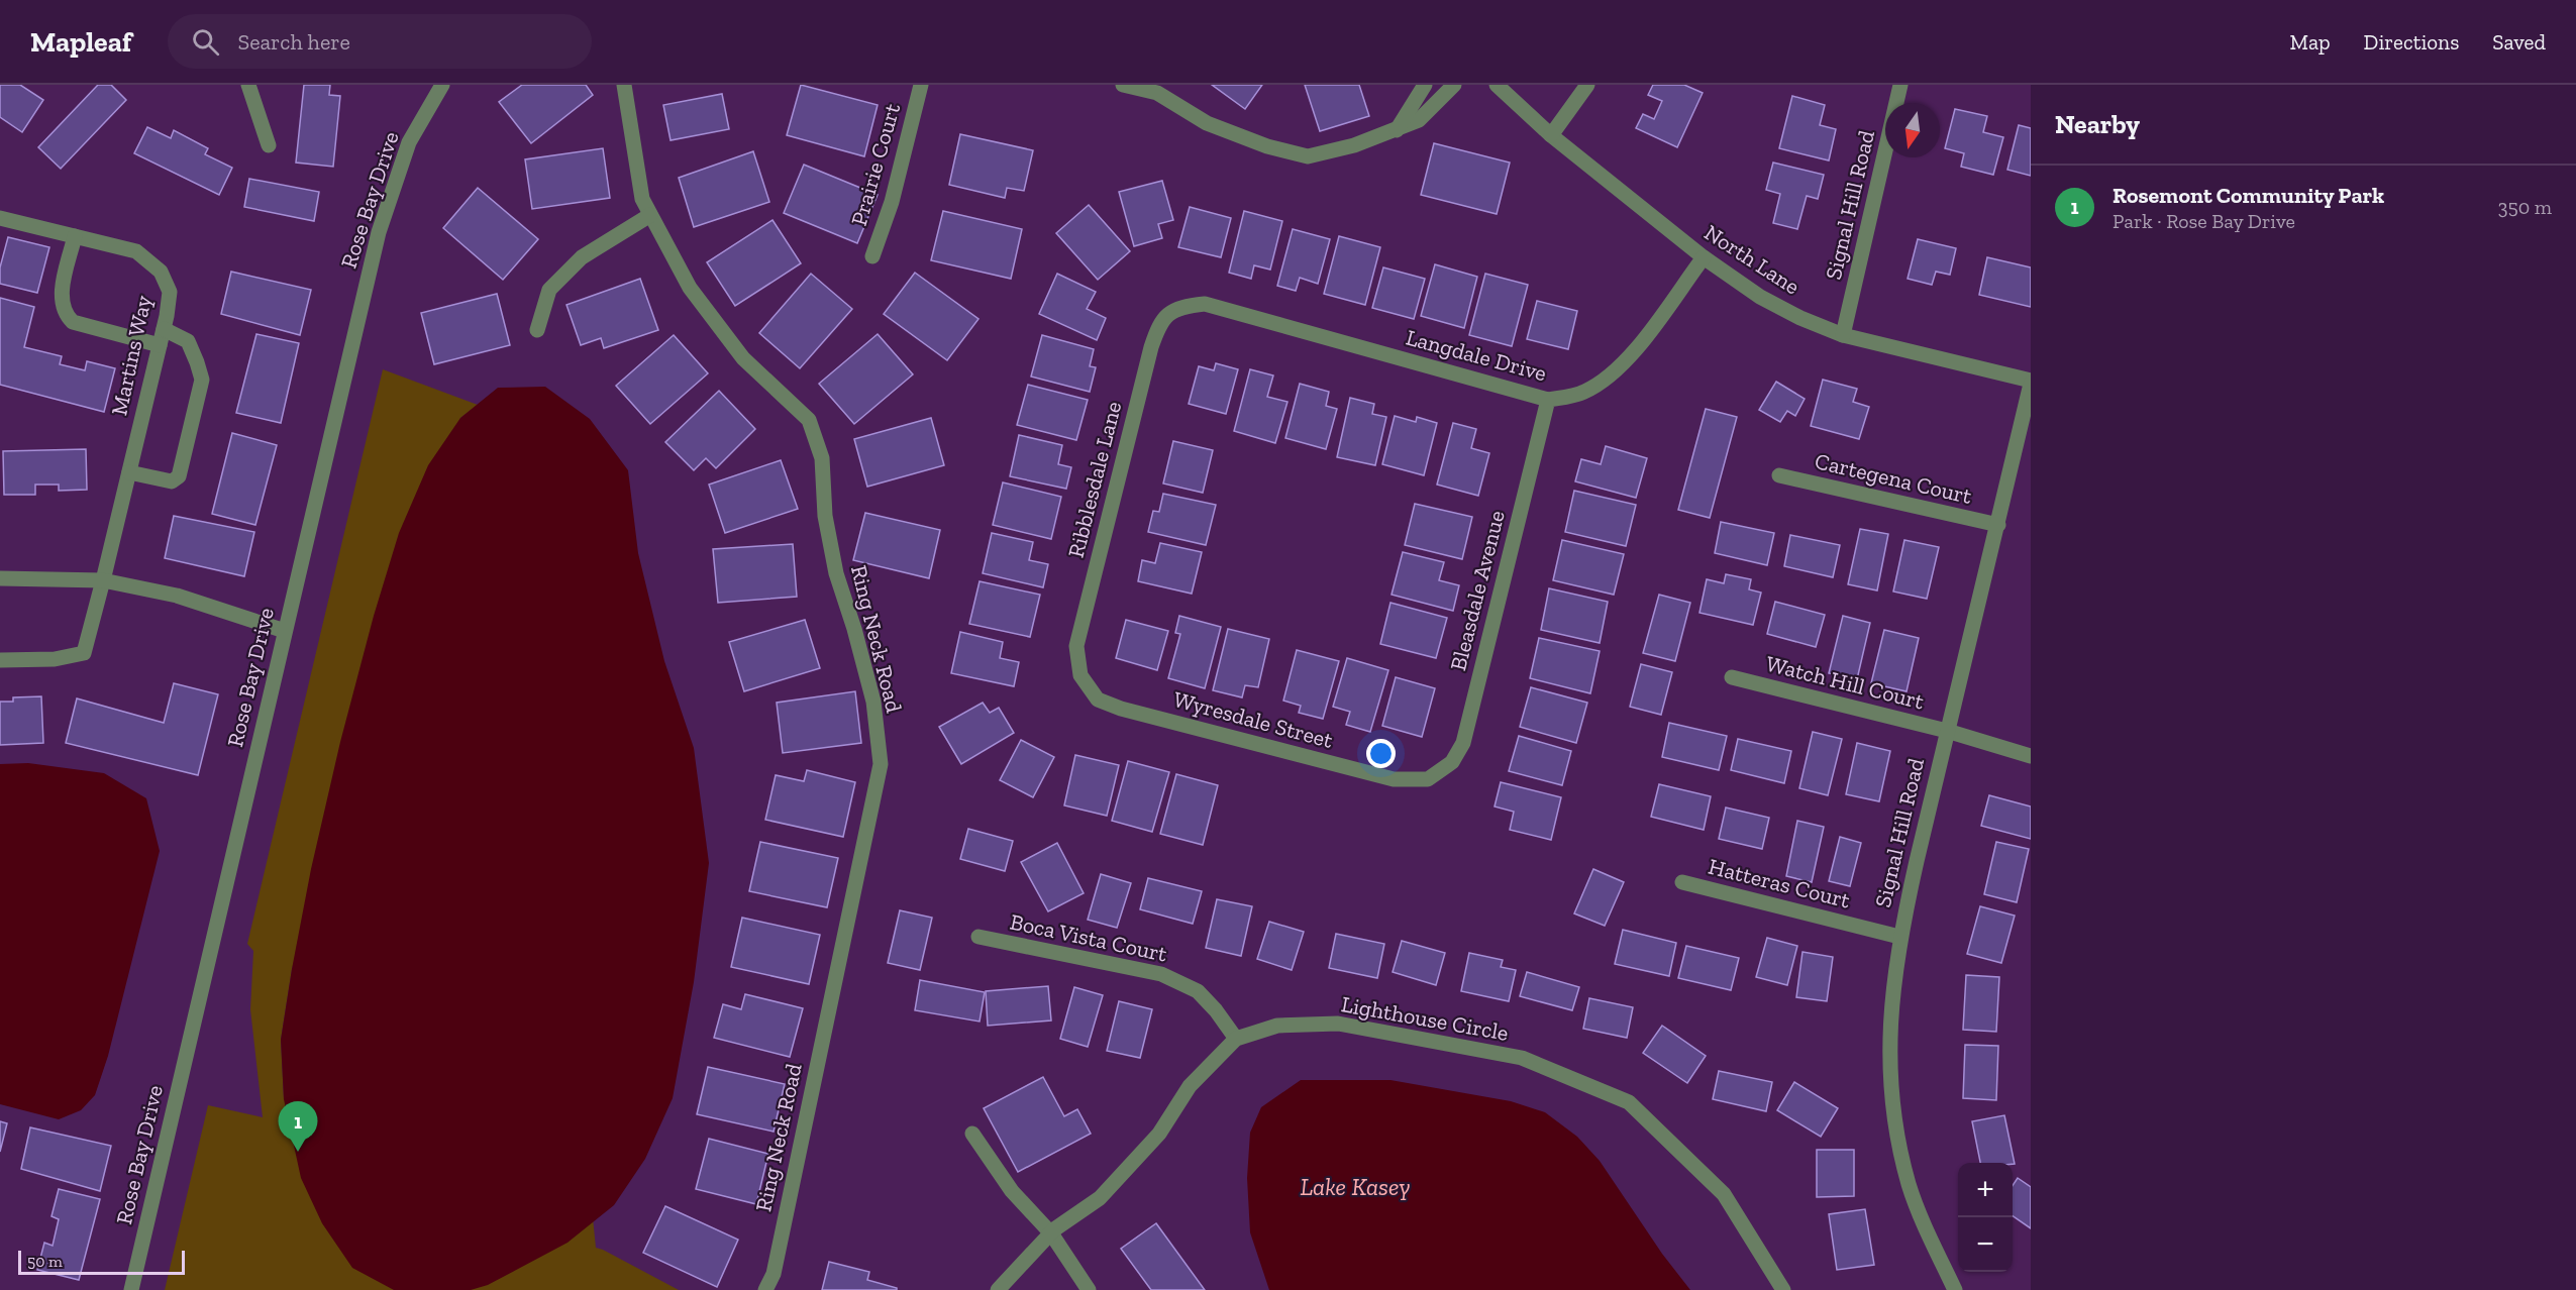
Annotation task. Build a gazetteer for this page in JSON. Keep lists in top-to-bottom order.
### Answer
{
  "streets": {
    "street": [
      "Prairie Court",
      "Rose Bay Drive",
      "Signal Hill Road",
      "North Lane",
      "Martins Way",
      "Langdale Drive",
      "Cartegena Court",
      "Ribblesdale Lane",
      "Bleasdale Avenue",
      "Ring Neck Road",
      "Watch Hill Court",
      "Wyresdale Street",
      "Hatteras Court",
      "Boca Vista Court",
      "Lighthouse Circle"
    ]
  },
  "crossings": [
    ["Signal Hill Road", "North Lane"],
    ["Signal Hill Road", "Cartegena Court"],
    ["Signal Hill Road", "Watch Hill Court"],
    ["Signal Hill Road", "Hatteras Court"],
    ["North Lane", "Langdale Drive"],
    ["Langdale Drive", "Ribblesdale Lane"],
    ["Langdale Drive", "Bleasdale Avenue"],
    ["Ribblesdale Lane", "Wyresdale Street"],
    ["Bleasdale Avenue", "Wyresdale Street"],
    ["Boca Vista Court", "Lighthouse Circle"]
  ],
  "water": ["Lake Kasey"],
  "scale_bar": "50 m",
  "north": "bottom",
  "page": {
    "header": "Mapleaf",
    "search": "Search here",
    "nav": ["Map", "Directions", "Saved"],
    "heading": "Nearby",
    "list": [
      {
        "mark": "1",
        "name": "Rosemont Community Park",
        "note": "Park · Rose Bay Drive",
        "value": "350 m"
      }
    ],
    "pins": "1",
    "map_buttons": ["+", "−"],
    "scale": "50 m"
  }
}
